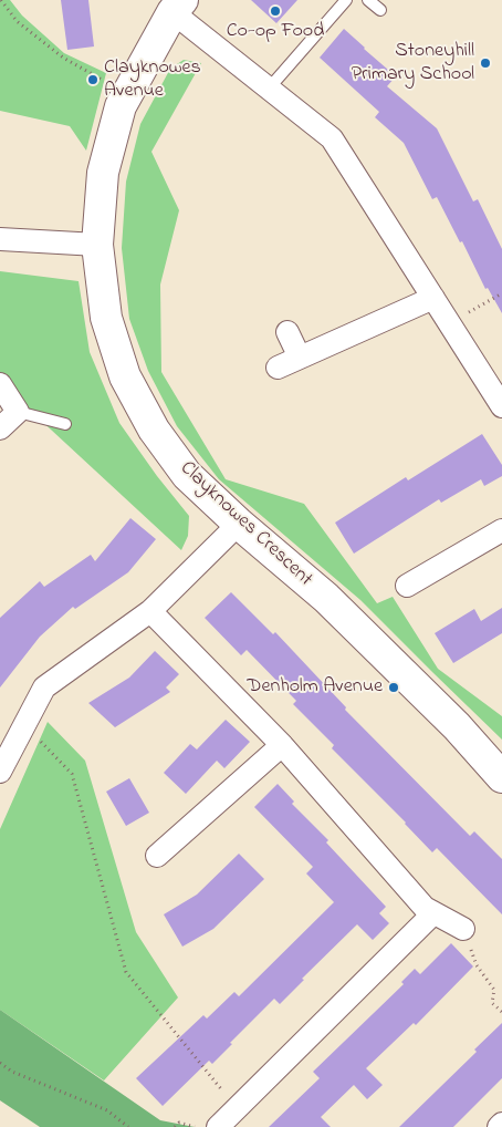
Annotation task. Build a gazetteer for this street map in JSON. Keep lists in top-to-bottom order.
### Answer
{
  "streets": {
    "street": ["Clayknowes Crescent"]
  },
  "places": [
    "Co-op Food",
    "Stoneyhill Primary School",
    "Clayknowes Avenue",
    "Denholm Avenue"
  ]
}
